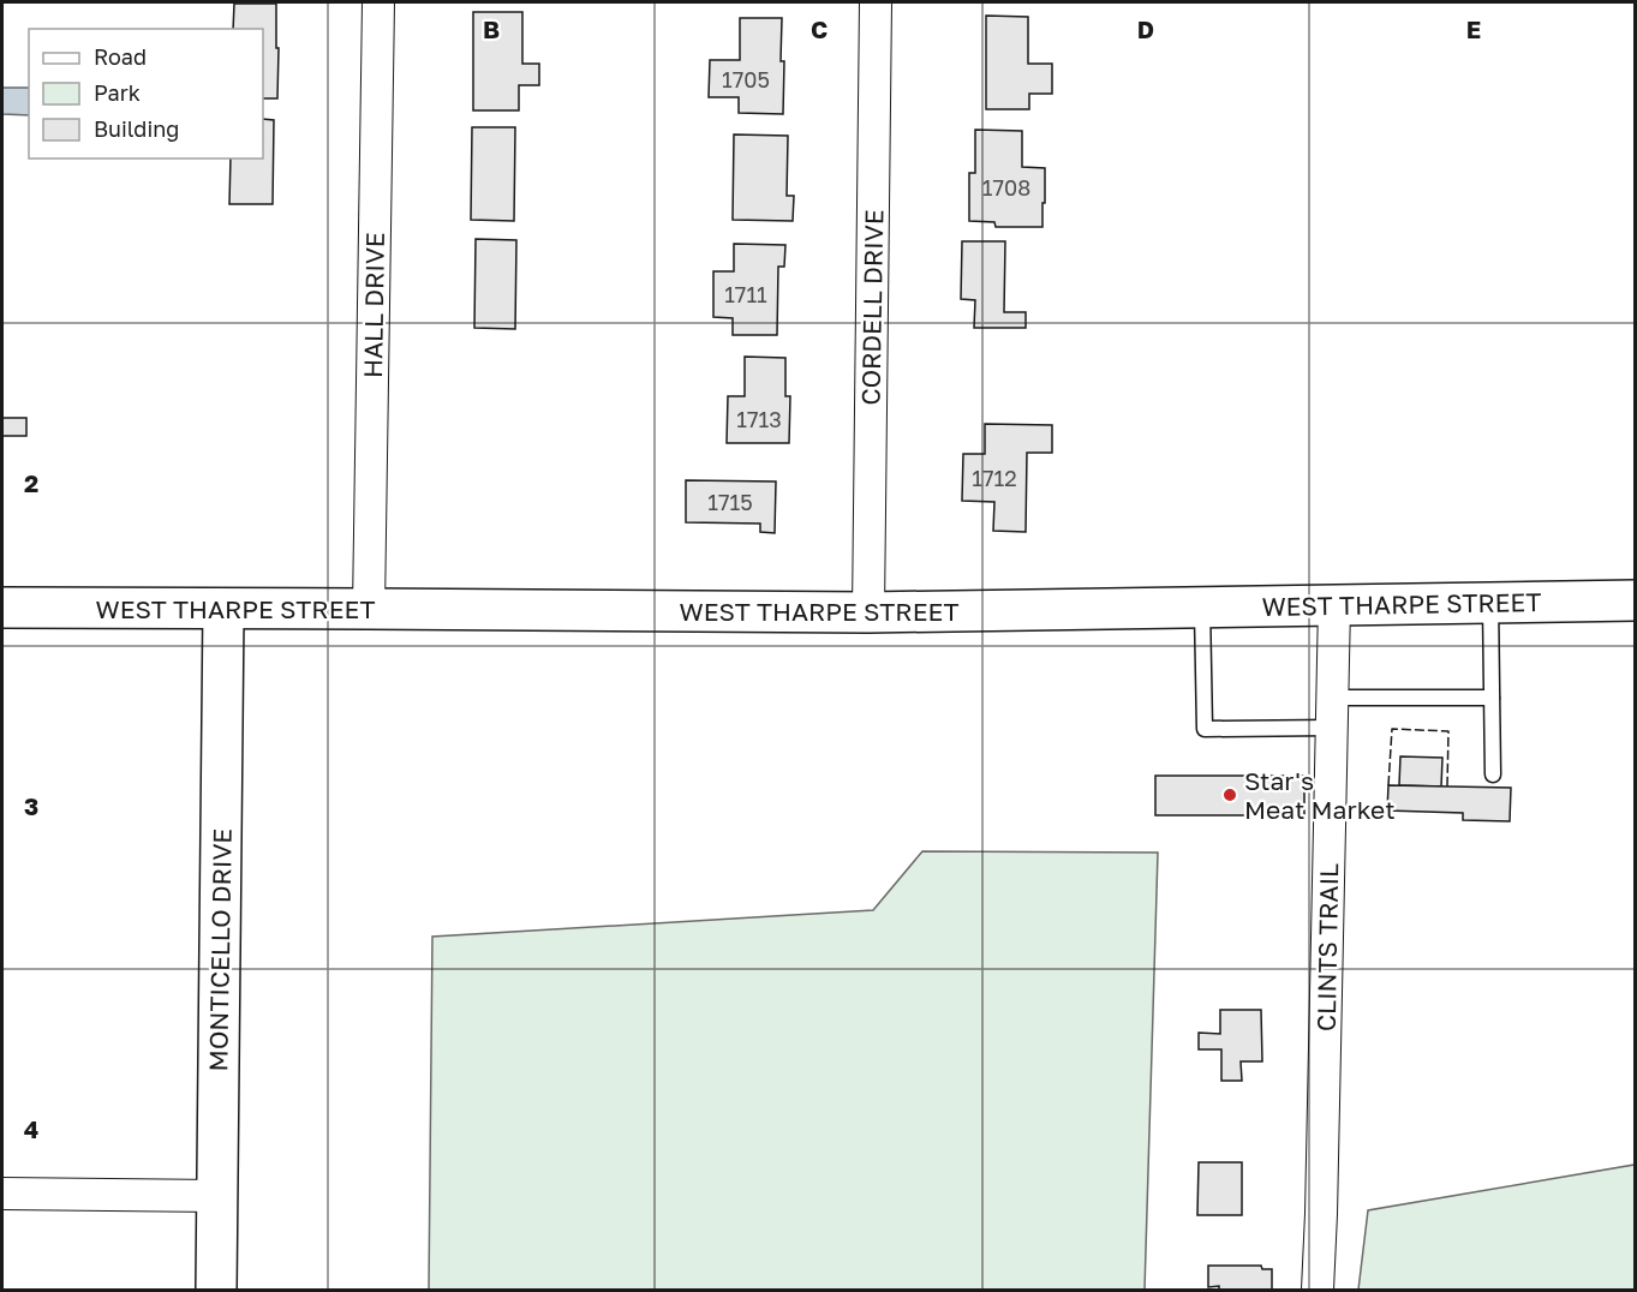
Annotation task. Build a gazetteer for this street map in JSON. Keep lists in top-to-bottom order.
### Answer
{
  "streets": {
    "main road": ["WEST THARPE STREET", "MONTICELLO DRIVE"],
    "street": ["HALL DRIVE", "CORDELL DRIVE", "CLINTS TRAIL"]
  },
  "crossings": [
    ["HALL DRIVE", "WEST THARPE STREET"],
    ["CORDELL DRIVE", "WEST THARPE STREET"],
    ["WEST THARPE STREET", "CLINTS TRAIL"],
    ["WEST THARPE STREET", "MONTICELLO DRIVE"]
  ],
  "places": ["Star's Meat Market"],
  "house_numbers": [
    "1705",
    "1708",
    "1711",
    "1713",
    "1712",
    "1715"
  ],
  "legend": ["Road", "Park", "Building"],
  "grid": {
    "columns": [
      "B",
      "C",
      "D",
      "E"
    ],
    "rows": ["2", "3", "4"]
  }
}
